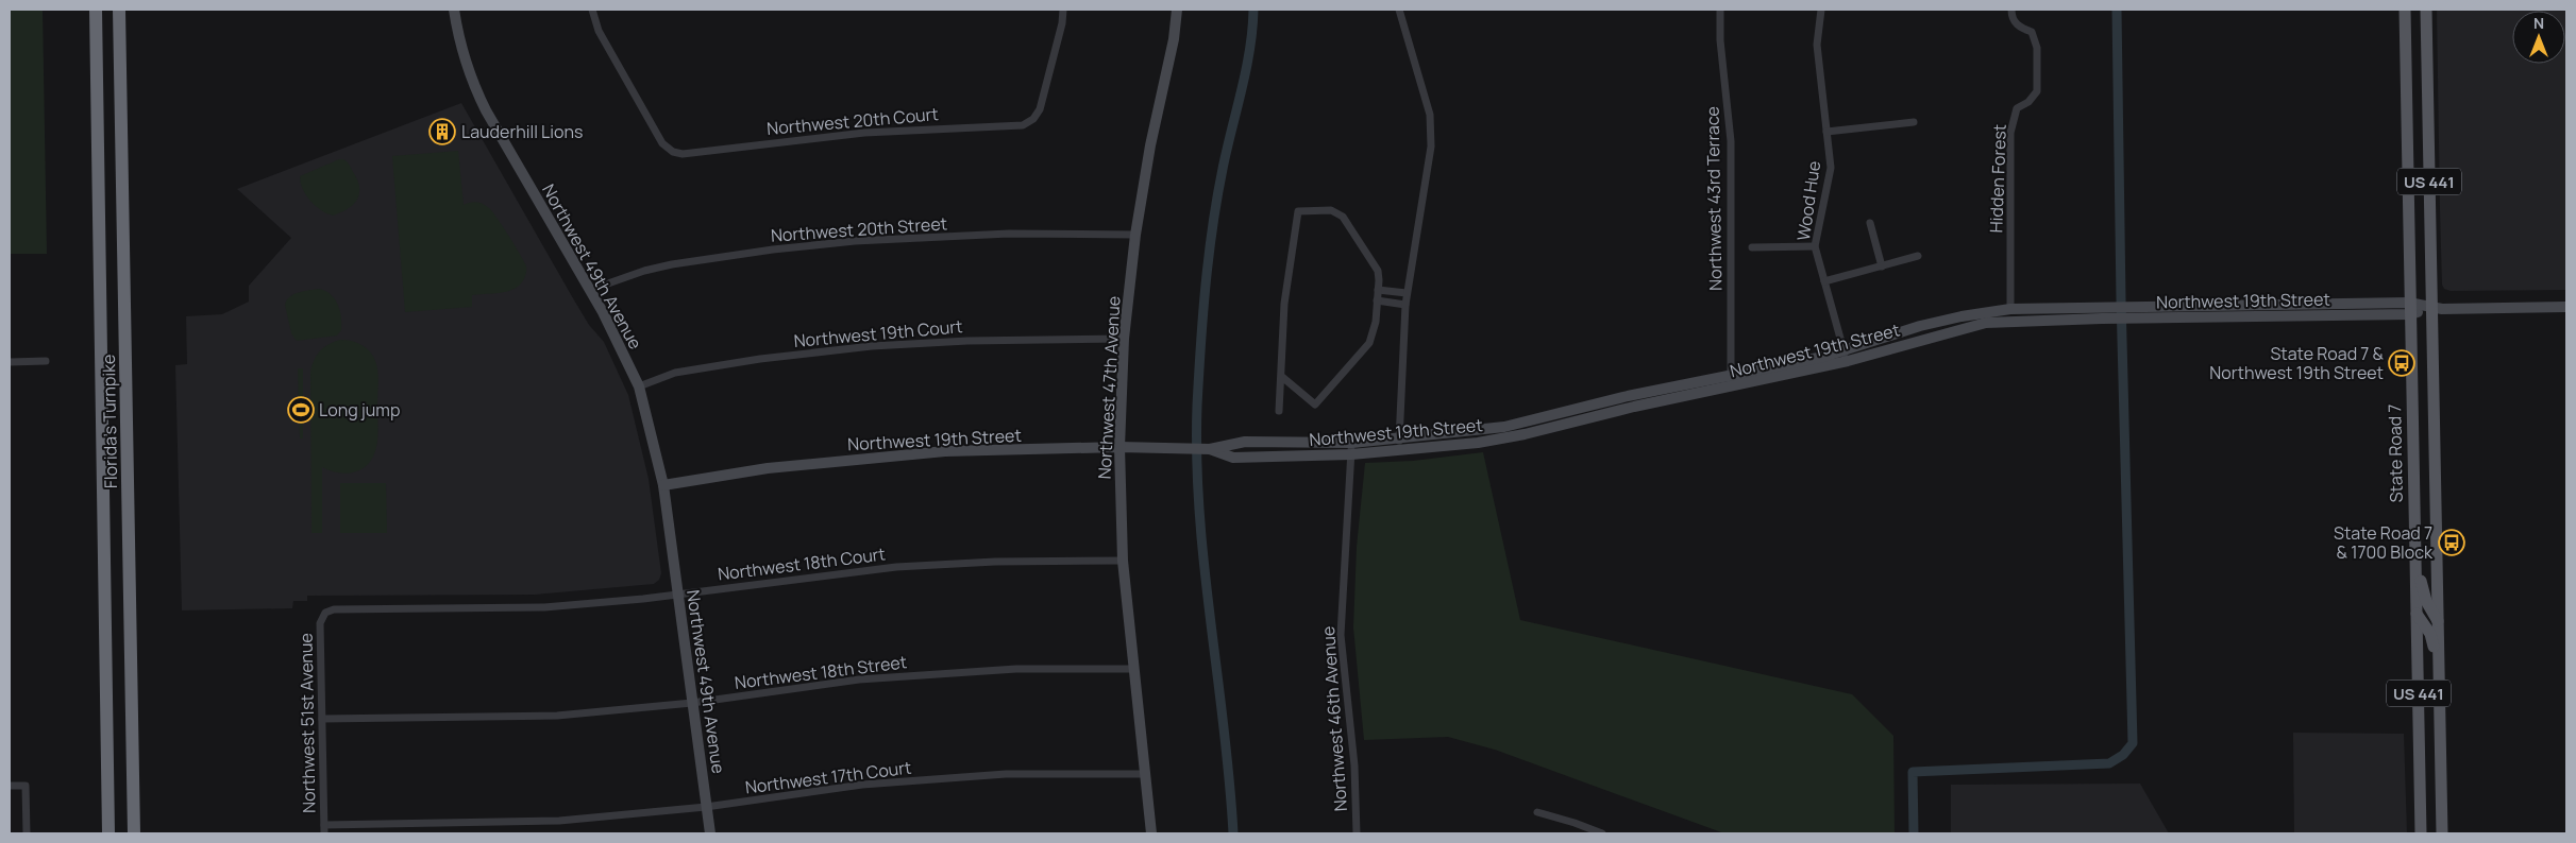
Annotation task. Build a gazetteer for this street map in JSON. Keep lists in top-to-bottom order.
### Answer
{
  "streets": {
    "highway": ["Florida's Turnpike"],
    "main road": ["US 441", "State Road 7"],
    "street": [
      "Northwest 20th Court",
      "Hidden Forest",
      "Northwest 43rd Terrace",
      "Wood Hue",
      "Northwest 20th Street",
      "Northwest 49th Avenue",
      "Northwest 19th Street",
      "Northwest 19th Court",
      "Northwest 47th Avenue",
      "Northwest 18th Court",
      "Northwest 18th Street",
      "Northwest 46th Avenue",
      "Northwest 51st Avenue",
      "Northwest 17th Court"
    ]
  },
  "crossings": [
    ["Hidden Forest", "Northwest 19th Street"],
    ["US 441", "Northwest 19th Street"],
    ["Northwest 43rd Terrace", "Northwest 19th Street"],
    ["Wood Hue", "Northwest 19th Street"],
    ["Northwest 20th Street", "Northwest 49th Avenue"],
    ["Northwest 20th Street", "Northwest 47th Avenue"],
    ["Northwest 49th Avenue", "Northwest 19th Street"],
    ["Northwest 49th Avenue", "Northwest 19th Court"],
    ["Northwest 49th Avenue", "Northwest 18th Court"],
    ["Northwest 49th Avenue", "Northwest 18th Street"],
    ["Northwest 49th Avenue", "Northwest 17th Court"],
    ["Northwest 19th Street", "Northwest 47th Avenue"],
    ["Northwest 19th Street", "State Road 7"],
    ["Northwest 19th Street", "Northwest 46th Avenue"],
    ["Northwest 19th Court", "Northwest 47th Avenue"],
    ["Northwest 47th Avenue", "Northwest 18th Court"],
    ["Northwest 47th Avenue", "Northwest 18th Street"],
    ["Northwest 47th Avenue", "Northwest 17th Court"],
    ["Northwest 18th Court", "Northwest 51st Avenue"],
    ["Northwest 18th Street", "Northwest 51st Avenue"],
    ["Northwest 51st Avenue", "Northwest 17th Court"]
  ],
  "places": {
    "building": ["Lauderhill Lions"],
    "bus stop": ["State Road 7 & Northwest 19th Street", "State Road 7 & 1700 Block"],
    "sports": ["Long jump"]
  },
  "north": "top"
}
